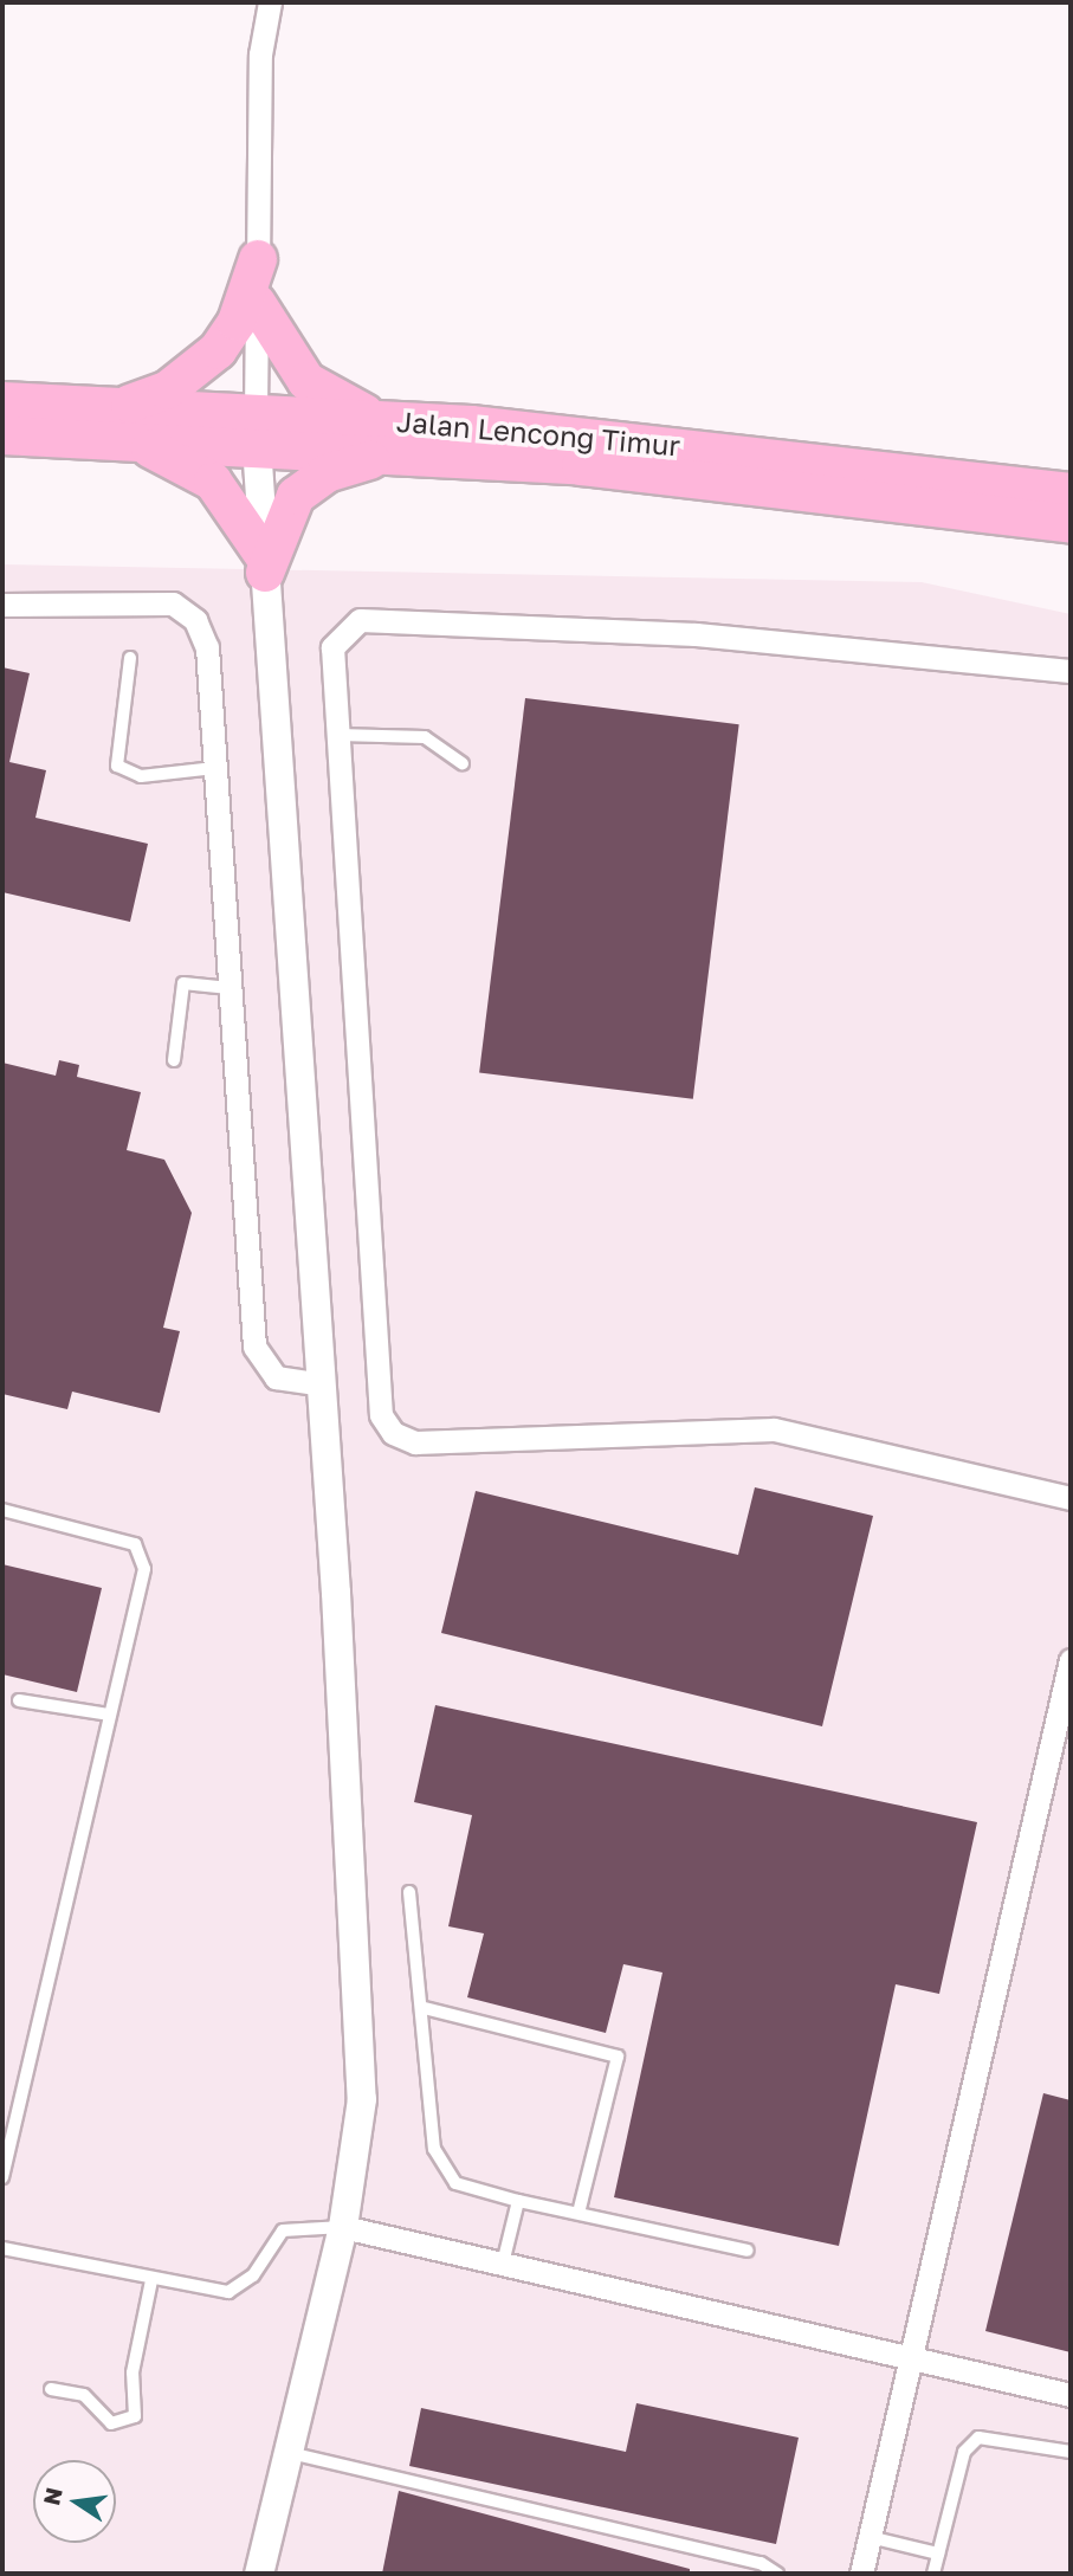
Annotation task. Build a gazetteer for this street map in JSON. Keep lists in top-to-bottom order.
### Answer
{
  "streets": {
    "highway": ["Jalan Lencong Timur"]
  },
  "north": "left"
}
